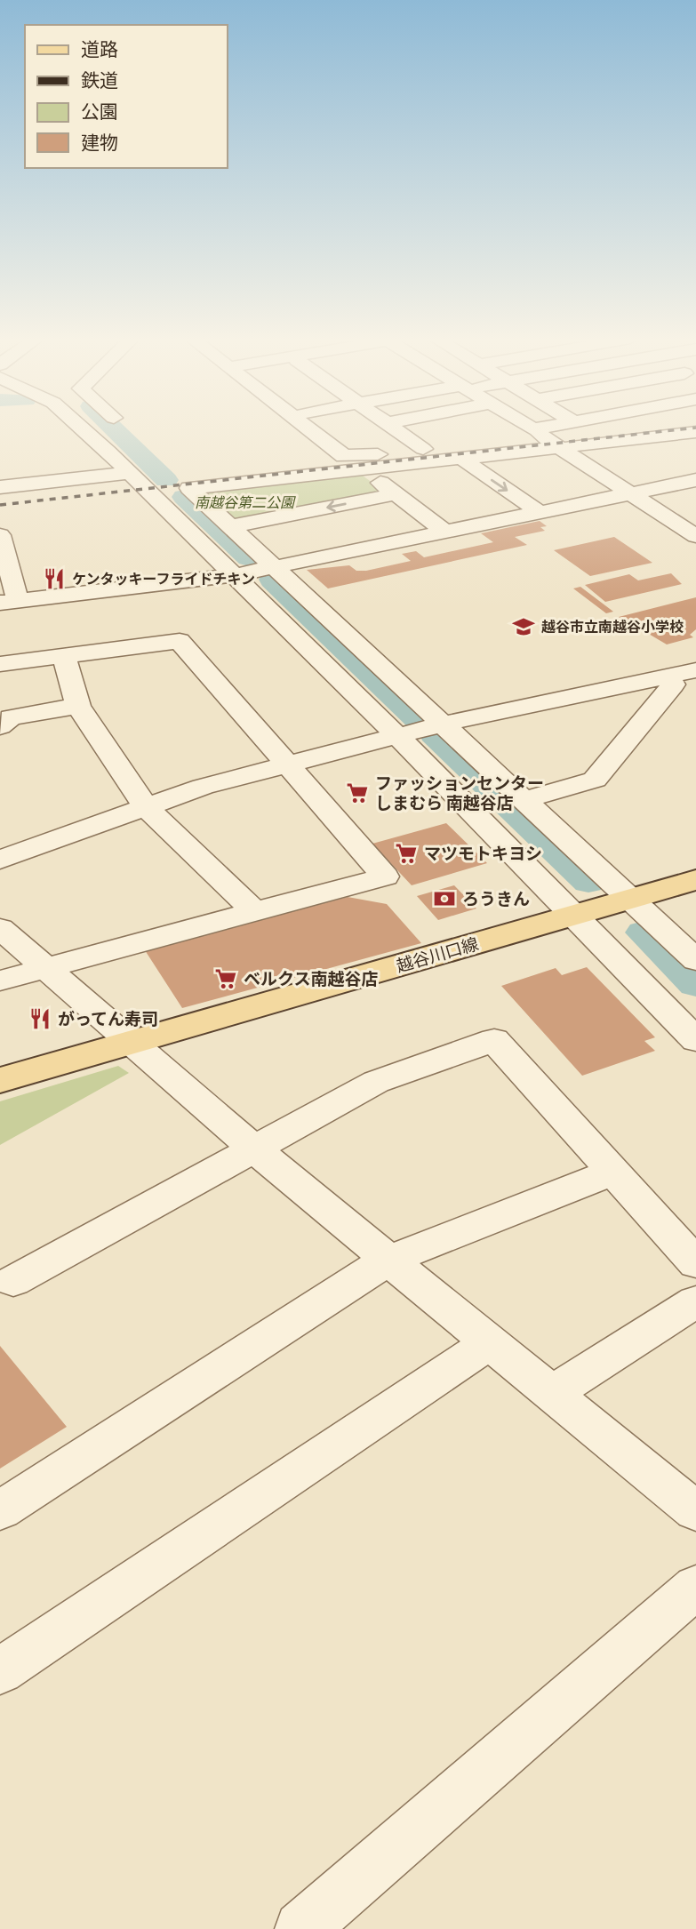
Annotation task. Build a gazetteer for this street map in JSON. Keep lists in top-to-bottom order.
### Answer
{
  "streets": {
    "main road": ["越谷川口線"]
  },
  "parks": ["南越谷第二公園"],
  "places": {
    "restaurant": ["ケンタッキーフライドチキン", "がってん寿司"],
    "school or university": ["越谷市立南越谷小学校"],
    "supermarket": ["ファッションセンター しまむら 南越谷店", "マツモトキヨシ", "ベルクス南越谷店"],
    "bank": ["ろうきん"]
  },
  "legend": [
    "道路",
    "鉄道",
    "公園",
    "建物"
  ]
}
